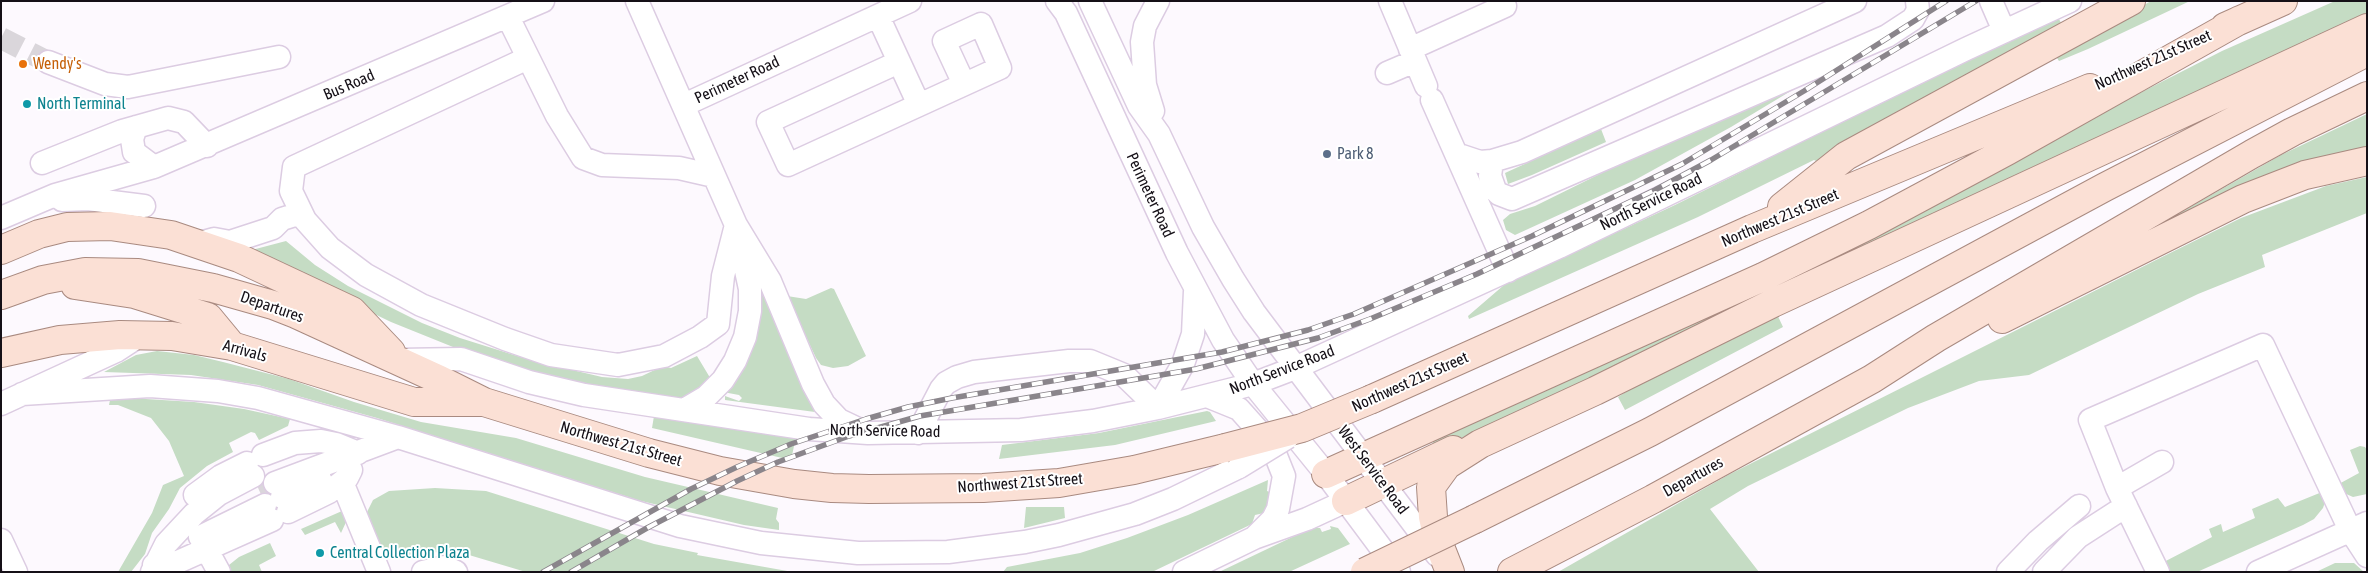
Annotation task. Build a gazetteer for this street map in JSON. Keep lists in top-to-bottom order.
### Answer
{
  "streets": {
    "main road": ["Northwest 21st Street", "Departures", "Arrivals"],
    "street": [
      "Perimeter Road",
      "Bus Road",
      "North Service Road",
      "West Service Road"
    ]
  },
  "crossings": [
    ["Northwest 21st Street", "Departures"],
    ["Northwest 21st Street", "Arrivals"],
    ["Perimeter Road", "North Service Road"],
    ["North Service Road", "Departures"],
    ["North Service Road", "West Service Road"],
    ["Departures", "Arrivals"]
  ],
  "places": [
    "Wendy's",
    "North Terminal",
    "Park 8",
    "Central Collection Plaza"
  ]
}
